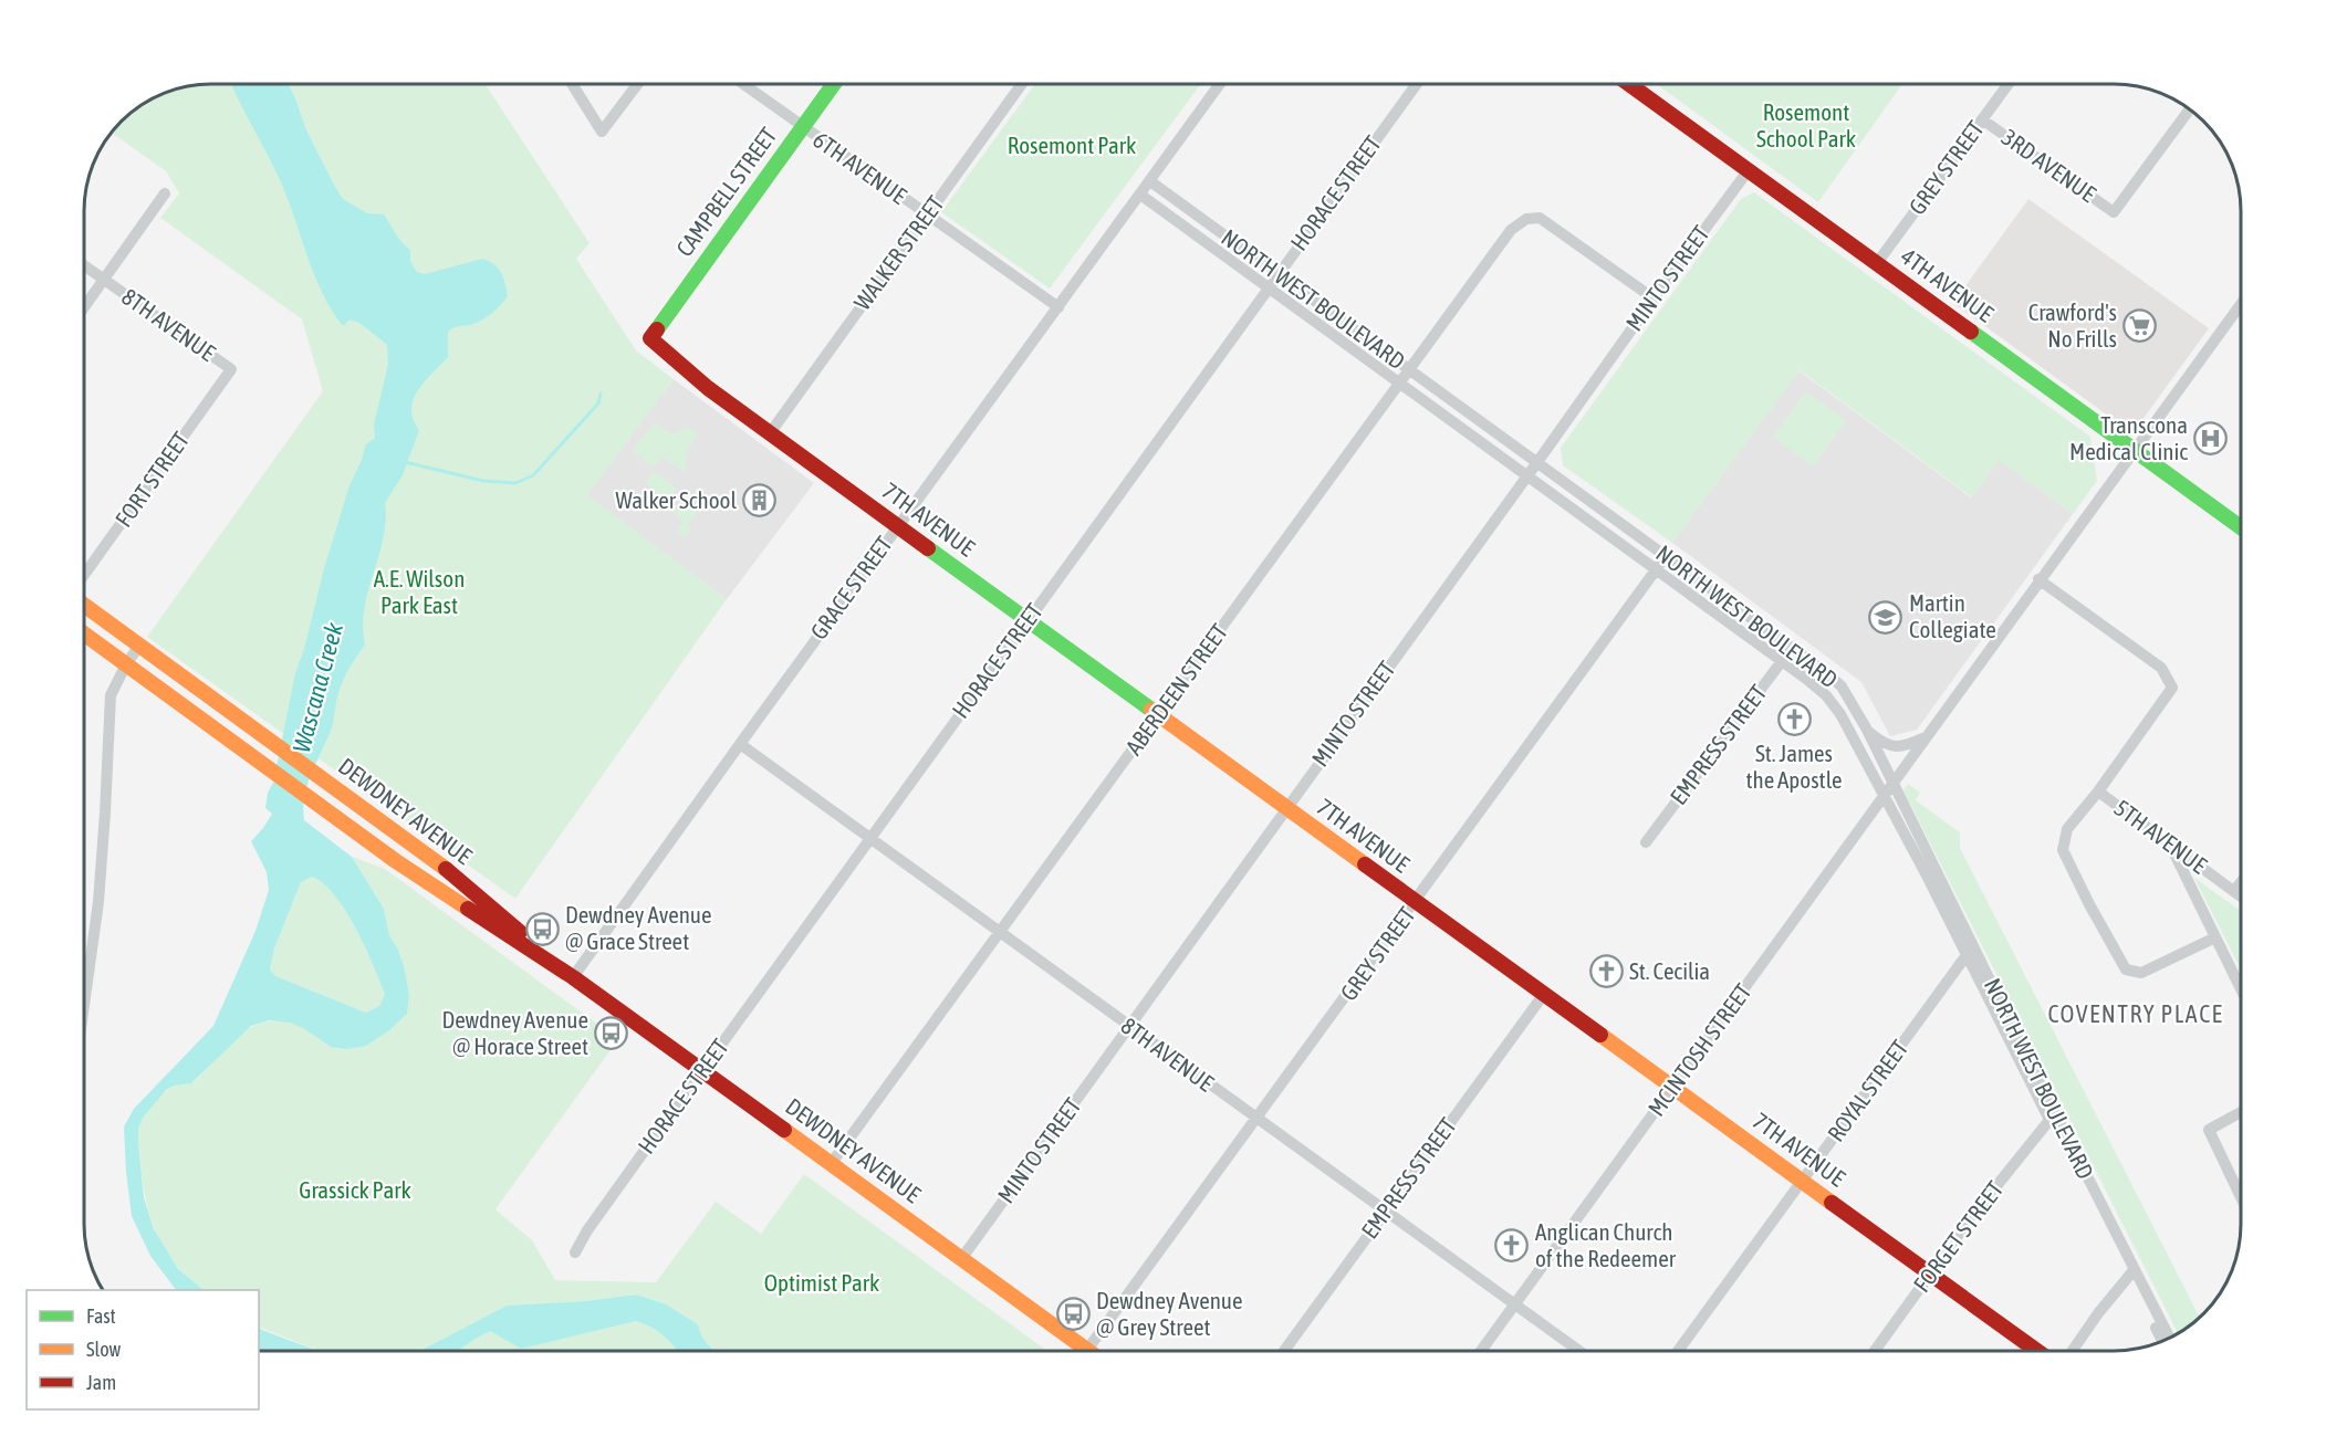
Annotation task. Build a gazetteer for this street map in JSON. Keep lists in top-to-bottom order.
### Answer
{
  "streets": {
    "street": [
      "3RD AVENUE",
      "6TH AVENUE",
      "GREY STREET",
      "CAMPBELL STREET",
      "HORACE STREET",
      "WALKER STREET",
      "MINTO STREET",
      "4TH AVENUE",
      "NORTH WEST BOULEVARD",
      "8TH AVENUE",
      "FORT STREET",
      "7TH AVENUE",
      "GRACE STREET",
      "ABERDEEN STREET",
      "EMPRESS STREET",
      "DEWDNEY AVENUE",
      "5TH AVENUE",
      "MCINTOSH STREET",
      "ROYAL STREET",
      "FORGET STREET"
    ]
  },
  "crossings": [
    ["3RD AVENUE", "GREY STREET"],
    ["6TH AVENUE", "CAMPBELL STREET"],
    ["6TH AVENUE", "WALKER STREET"],
    ["6TH AVENUE", "GRACE STREET"],
    ["GREY STREET", "4TH AVENUE"],
    ["GREY STREET", "NORTH WEST BOULEVARD"],
    ["GREY STREET", "8TH AVENUE"],
    ["GREY STREET", "7TH AVENUE"],
    ["GREY STREET", "DEWDNEY AVENUE"],
    ["CAMPBELL STREET", "7TH AVENUE"],
    ["HORACE STREET", "NORTH WEST BOULEVARD"],
    ["HORACE STREET", "8TH AVENUE"],
    ["HORACE STREET", "7TH AVENUE"],
    ["HORACE STREET", "DEWDNEY AVENUE"],
    ["WALKER STREET", "7TH AVENUE"],
    ["MINTO STREET", "4TH AVENUE"],
    ["MINTO STREET", "NORTH WEST BOULEVARD"],
    ["MINTO STREET", "8TH AVENUE"],
    ["MINTO STREET", "7TH AVENUE"],
    ["MINTO STREET", "ABERDEEN STREET"],
    ["MINTO STREET", "DEWDNEY AVENUE"],
    ["4TH AVENUE", "MCINTOSH STREET"],
    ["NORTH WEST BOULEVARD", "GRACE STREET"],
    ["NORTH WEST BOULEVARD", "ABERDEEN STREET"],
    ["NORTH WEST BOULEVARD", "EMPRESS STREET"],
    ["NORTH WEST BOULEVARD", "MCINTOSH STREET"],
    ["NORTH WEST BOULEVARD", "ROYAL STREET"],
    ["NORTH WEST BOULEVARD", "FORGET STREET"],
    ["8TH AVENUE", "FORT STREET"],
    ["8TH AVENUE", "GRACE STREET"],
    ["8TH AVENUE", "ABERDEEN STREET"],
    ["8TH AVENUE", "EMPRESS STREET"],
    ["8TH AVENUE", "MCINTOSH STREET"],
    ["7TH AVENUE", "GRACE STREET"],
    ["7TH AVENUE", "ABERDEEN STREET"],
    ["7TH AVENUE", "EMPRESS STREET"],
    ["7TH AVENUE", "MCINTOSH STREET"],
    ["7TH AVENUE", "ROYAL STREET"],
    ["7TH AVENUE", "FORGET STREET"],
    ["GRACE STREET", "DEWDNEY AVENUE"],
    ["ABERDEEN STREET", "DEWDNEY AVENUE"]
  ],
  "districts": ["COVENTRY PLACE"],
  "water": ["Wascana Creek"],
  "parks": [
    "Rosemont School Park",
    "Rosemont Park",
    "A.E. Wilson Park East",
    "Grassick Park",
    "Optimist Park"
  ],
  "places": {
    "supermarket": ["Crawford's No Frills"],
    "hospital": ["Transcona Medical Clinic"],
    "building": ["Walker School"],
    "school or university": ["Martin Collegiate"],
    "church": ["St. James the Apostle", "St. Cecilia", "Anglican Church of the Redeemer"],
    "bus stop": ["Dewdney Avenue @ Grace Street", "Dewdney Avenue @ Horace Street", "Dewdney Avenue @ Grey Street"]
  },
  "legend": ["Fast", "Slow", "Jam"]
}
